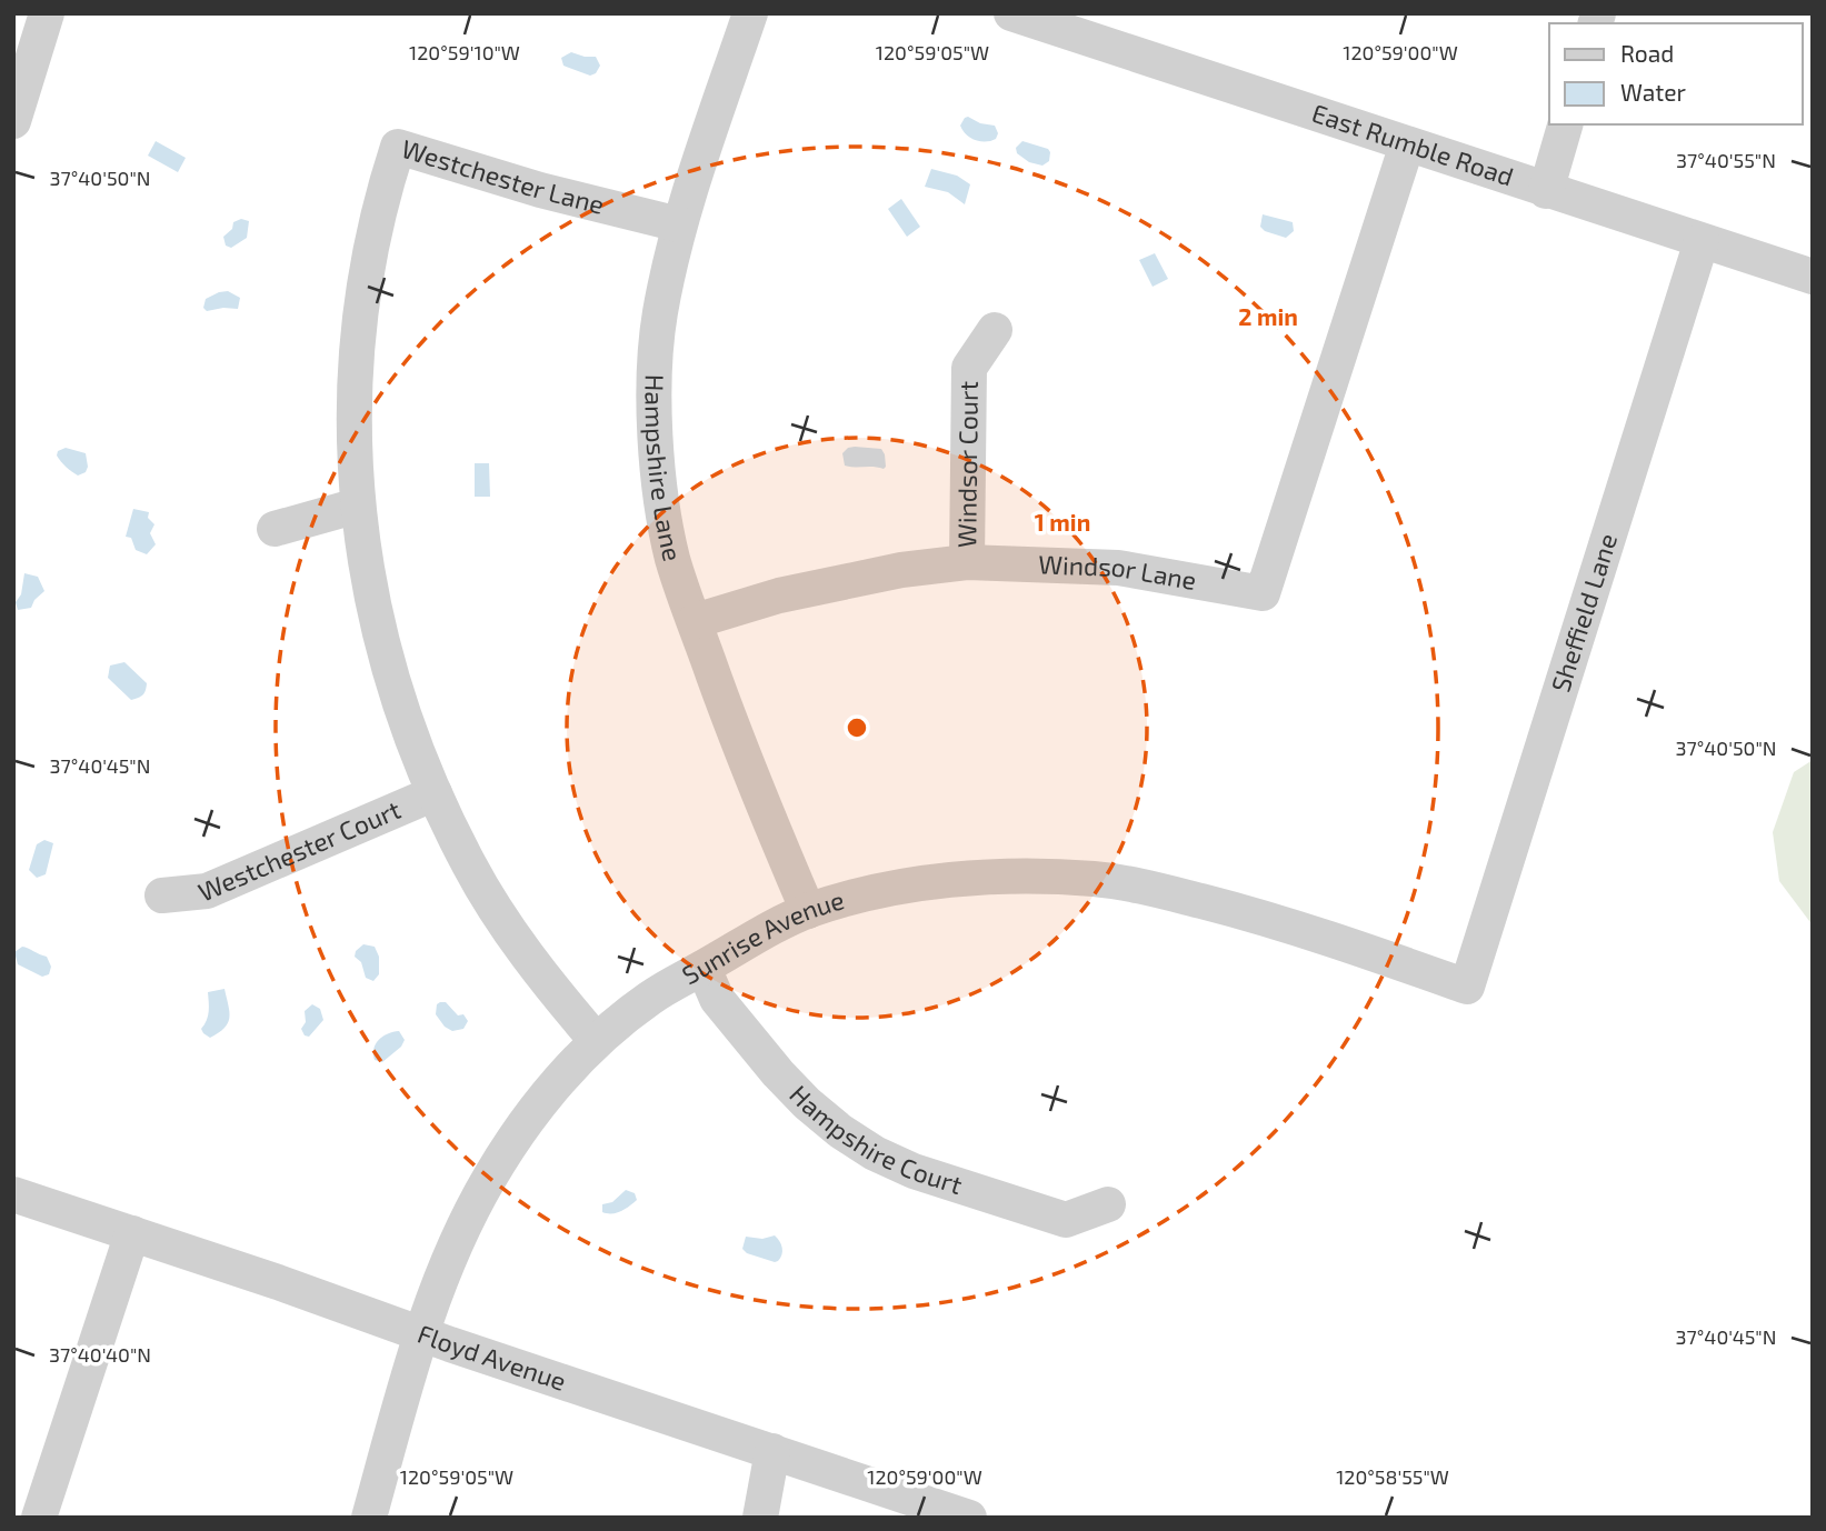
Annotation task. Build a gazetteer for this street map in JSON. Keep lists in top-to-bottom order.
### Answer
{
  "streets": {
    "street": [
      "East Rumble Road",
      "Westchester Lane",
      "Windsor Court",
      "Hampshire Lane",
      "Windsor Lane",
      "Sheffield Lane",
      "Westchester Court",
      "Sunrise Avenue",
      "Hampshire Court",
      "Floyd Avenue"
    ]
  },
  "crossings": [
    ["East Rumble Road", "Windsor Lane"],
    ["East Rumble Road", "Sheffield Lane"],
    ["Westchester Lane", "Hampshire Lane"],
    ["Westchester Lane", "Westchester Court"],
    ["Westchester Lane", "Sunrise Avenue"],
    ["Windsor Court", "Windsor Lane"],
    ["Hampshire Lane", "Windsor Lane"],
    ["Hampshire Lane", "Sunrise Avenue"],
    ["Sheffield Lane", "Sunrise Avenue"],
    ["Sunrise Avenue", "Hampshire Court"],
    ["Sunrise Avenue", "Floyd Avenue"]
  ],
  "legend": ["Road", "Water"],
  "coordinates": [
    "120°59'10\"W",
    "120°59'05\"W",
    "120°59'00\"W",
    "37°40'55\"N",
    "37°40'50\"N",
    "37°40'45\"N",
    "37°40'40\"N",
    "120°58'55\"W"
  ],
  "rings": ["2 min", "1 min"]
}
